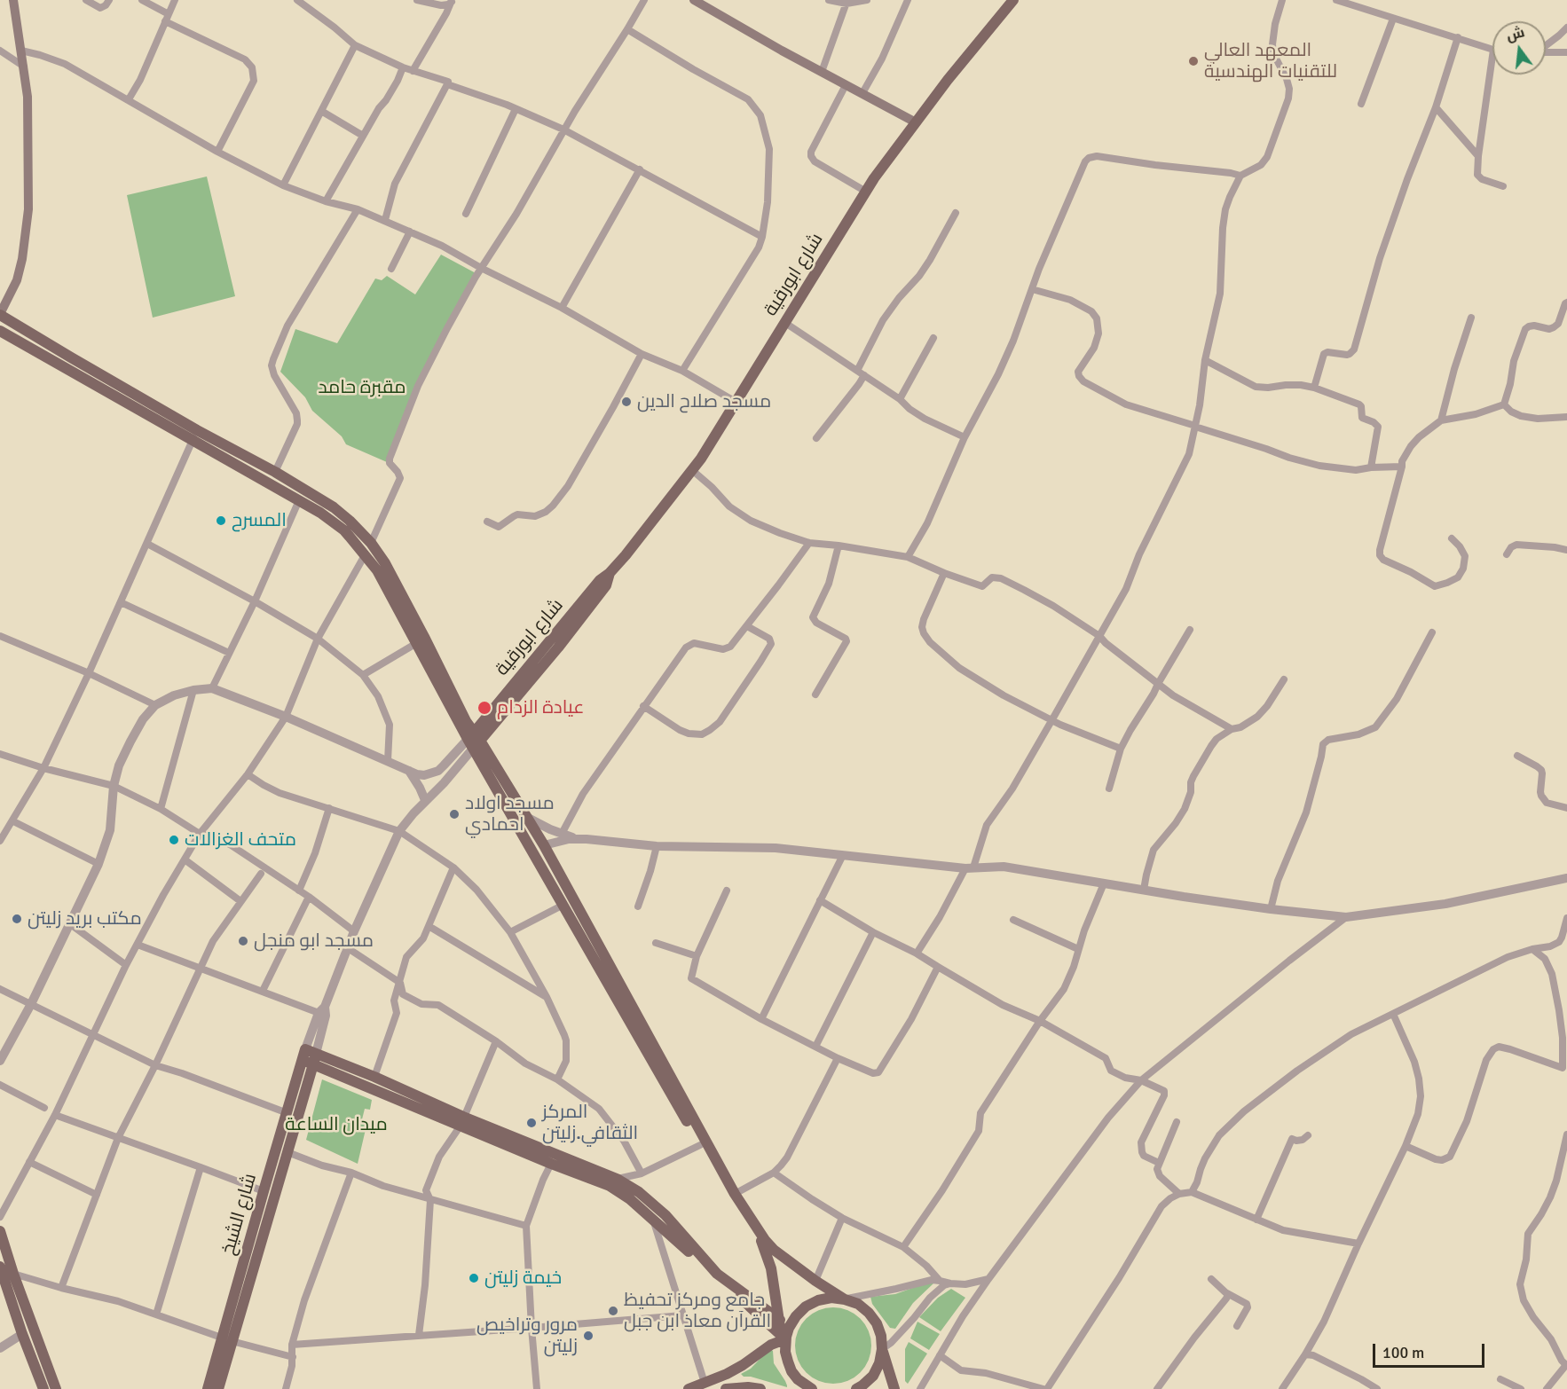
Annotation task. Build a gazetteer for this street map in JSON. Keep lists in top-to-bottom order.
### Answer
{
  "streets": {
    "main road": ["شارع ابورقية", "شارع الشيخ"]
  },
  "crossings": [
    ["شارع ابورقية", "شارع الشيخ"]
  ],
  "parks": ["مقبرة حامد", "ميدان الساعة"],
  "places": [
    "المعهد العالي للتقنيات الهندسية",
    "مسجد صلاح الدين",
    "المسرح",
    "عيادة الزدام",
    "مسجد اولاد احمادي",
    "متحف الغزالات",
    "مكتب بريد زليتن",
    "مسجد ابو منجل",
    "المركز الثقافي.زليتن",
    "خيمة زليتن",
    "جامع ومركز تحفيظ القرآن معاذ ابن جبل",
    "مرور وتراخيص زليتن"
  ],
  "scale_bar": "100 m",
  "north": "top"
}
